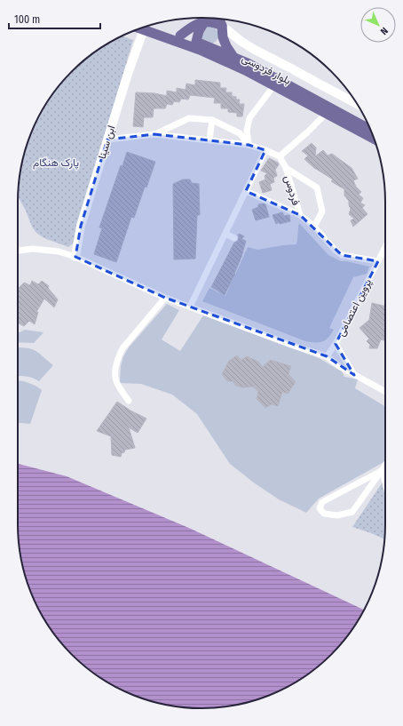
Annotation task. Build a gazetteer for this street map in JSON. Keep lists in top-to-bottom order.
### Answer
{
  "streets": {
    "main road": ["بلوار فردوسی"],
    "street": ["ابن سینا", "فردوس", "پروین اعتصامی"]
  },
  "crossings": [
    ["فردوس", "پروین اعتصامی"]
  ],
  "parks": ["پارک هنگام"],
  "scale_bar": "100 m",
  "north": "bottom right"
}
